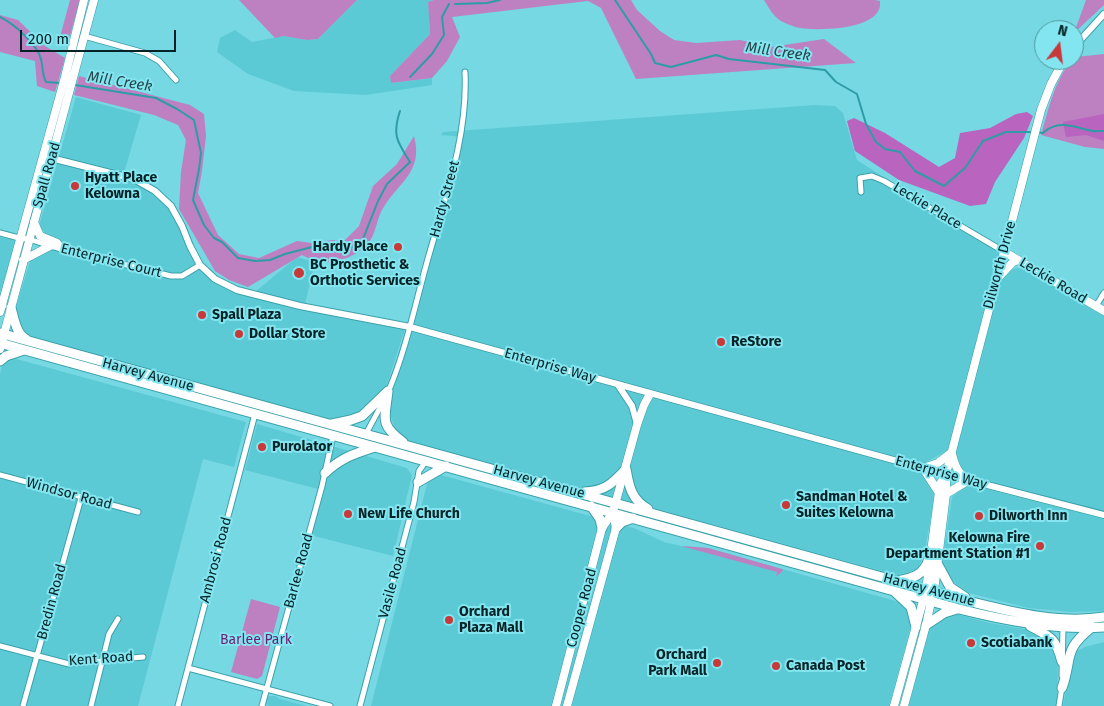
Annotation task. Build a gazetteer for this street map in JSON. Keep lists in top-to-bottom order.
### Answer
{
  "streets": {
    "highway": ["Harvey Avenue"],
    "main road": [
      "Spall Road",
      "Dilworth Drive",
      "Leckie Road",
      "Cooper Road"
    ],
    "street": [
      "Hardy Street",
      "Leckie Place",
      "Enterprise Court",
      "Enterprise Way",
      "Windsor Road",
      "Ambrosi Road",
      "Barlee Road",
      "Vasile Road",
      "Bredin Road",
      "Kent Road"
    ]
  },
  "crossings": [
    ["Spall Road", "Enterprise Court"],
    ["Spall Road", "Enterprise Way"],
    ["Spall Road", "Harvey Avenue"],
    ["Hardy Street", "Enterprise Way"],
    ["Hardy Street", "Harvey Avenue"],
    ["Leckie Place", "Dilworth Drive"],
    ["Leckie Place", "Leckie Road"],
    ["Enterprise Court", "Enterprise Way"],
    ["Dilworth Drive", "Leckie Road"],
    ["Dilworth Drive", "Enterprise Way"],
    ["Dilworth Drive", "Harvey Avenue"],
    ["Enterprise Way", "Cooper Road"],
    ["Harvey Avenue", "Ambrosi Road"],
    ["Harvey Avenue", "Barlee Road"],
    ["Harvey Avenue", "Vasile Road"],
    ["Harvey Avenue", "Cooper Road"],
    ["Windsor Road", "Bredin Road"],
    ["Bredin Road", "Kent Road"]
  ],
  "water": ["Mill Creek"],
  "parks": ["Barlee Park"],
  "places": [
    "Hyatt Place Kelowna",
    "Hardy Place",
    "BC Prosthetic & Orthotic Services",
    "Spall Plaza",
    "Dollar Store",
    "ReStore",
    "Purolator",
    "Sandman Hotel & Suites Kelowna",
    "New Life Church",
    "Dilworth Inn",
    "Kelowna Fire Department Station #1",
    "Orchard Plaza Mall",
    "Scotiabank",
    "Orchard Park Mall",
    "Canada Post"
  ],
  "scale_bar": "200 m",
  "north": "top"
}
